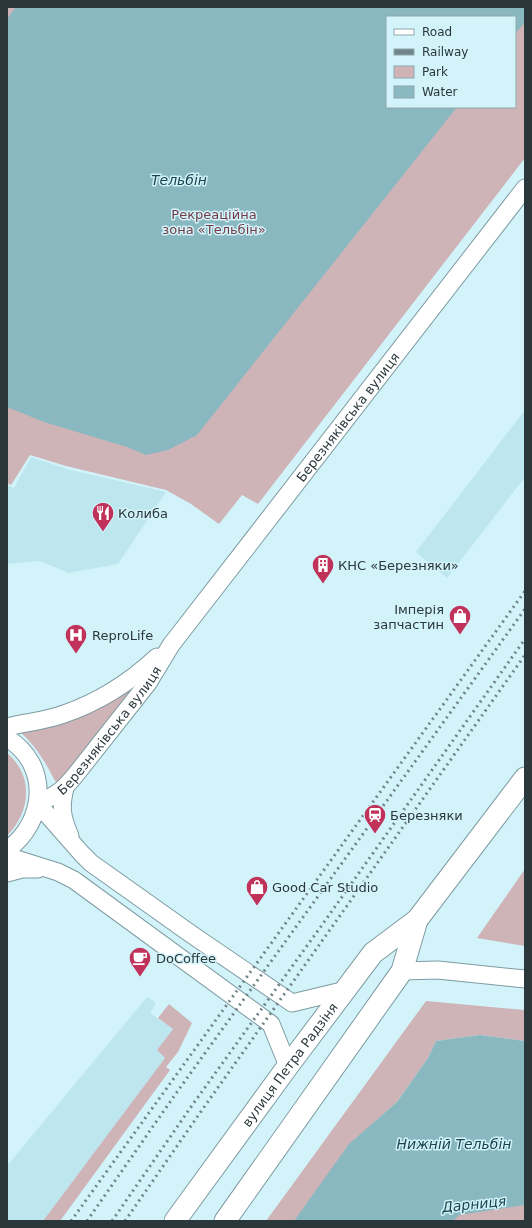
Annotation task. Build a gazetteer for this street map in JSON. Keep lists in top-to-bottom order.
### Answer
{
  "streets": {
    "main road": ["вулиця Петра Радзіня"],
    "street": ["Березняківська вулиця"]
  },
  "water": ["Тельбін", "Нижній Тельбін", "Дарниця"],
  "parks": ["Рекреаційна зона «Тельбін»"],
  "places": {
    "restaurant": ["Колиба"],
    "building": ["КНС «Березняки»"],
    "shop": ["Імперія запчастин", "Good Car Studio"],
    "hospital": ["ReproLife"],
    "station": ["Березняки"],
    "cafe": ["DoCoffee"]
  },
  "legend": [
    "Road",
    "Railway",
    "Park",
    "Water"
  ]
}
